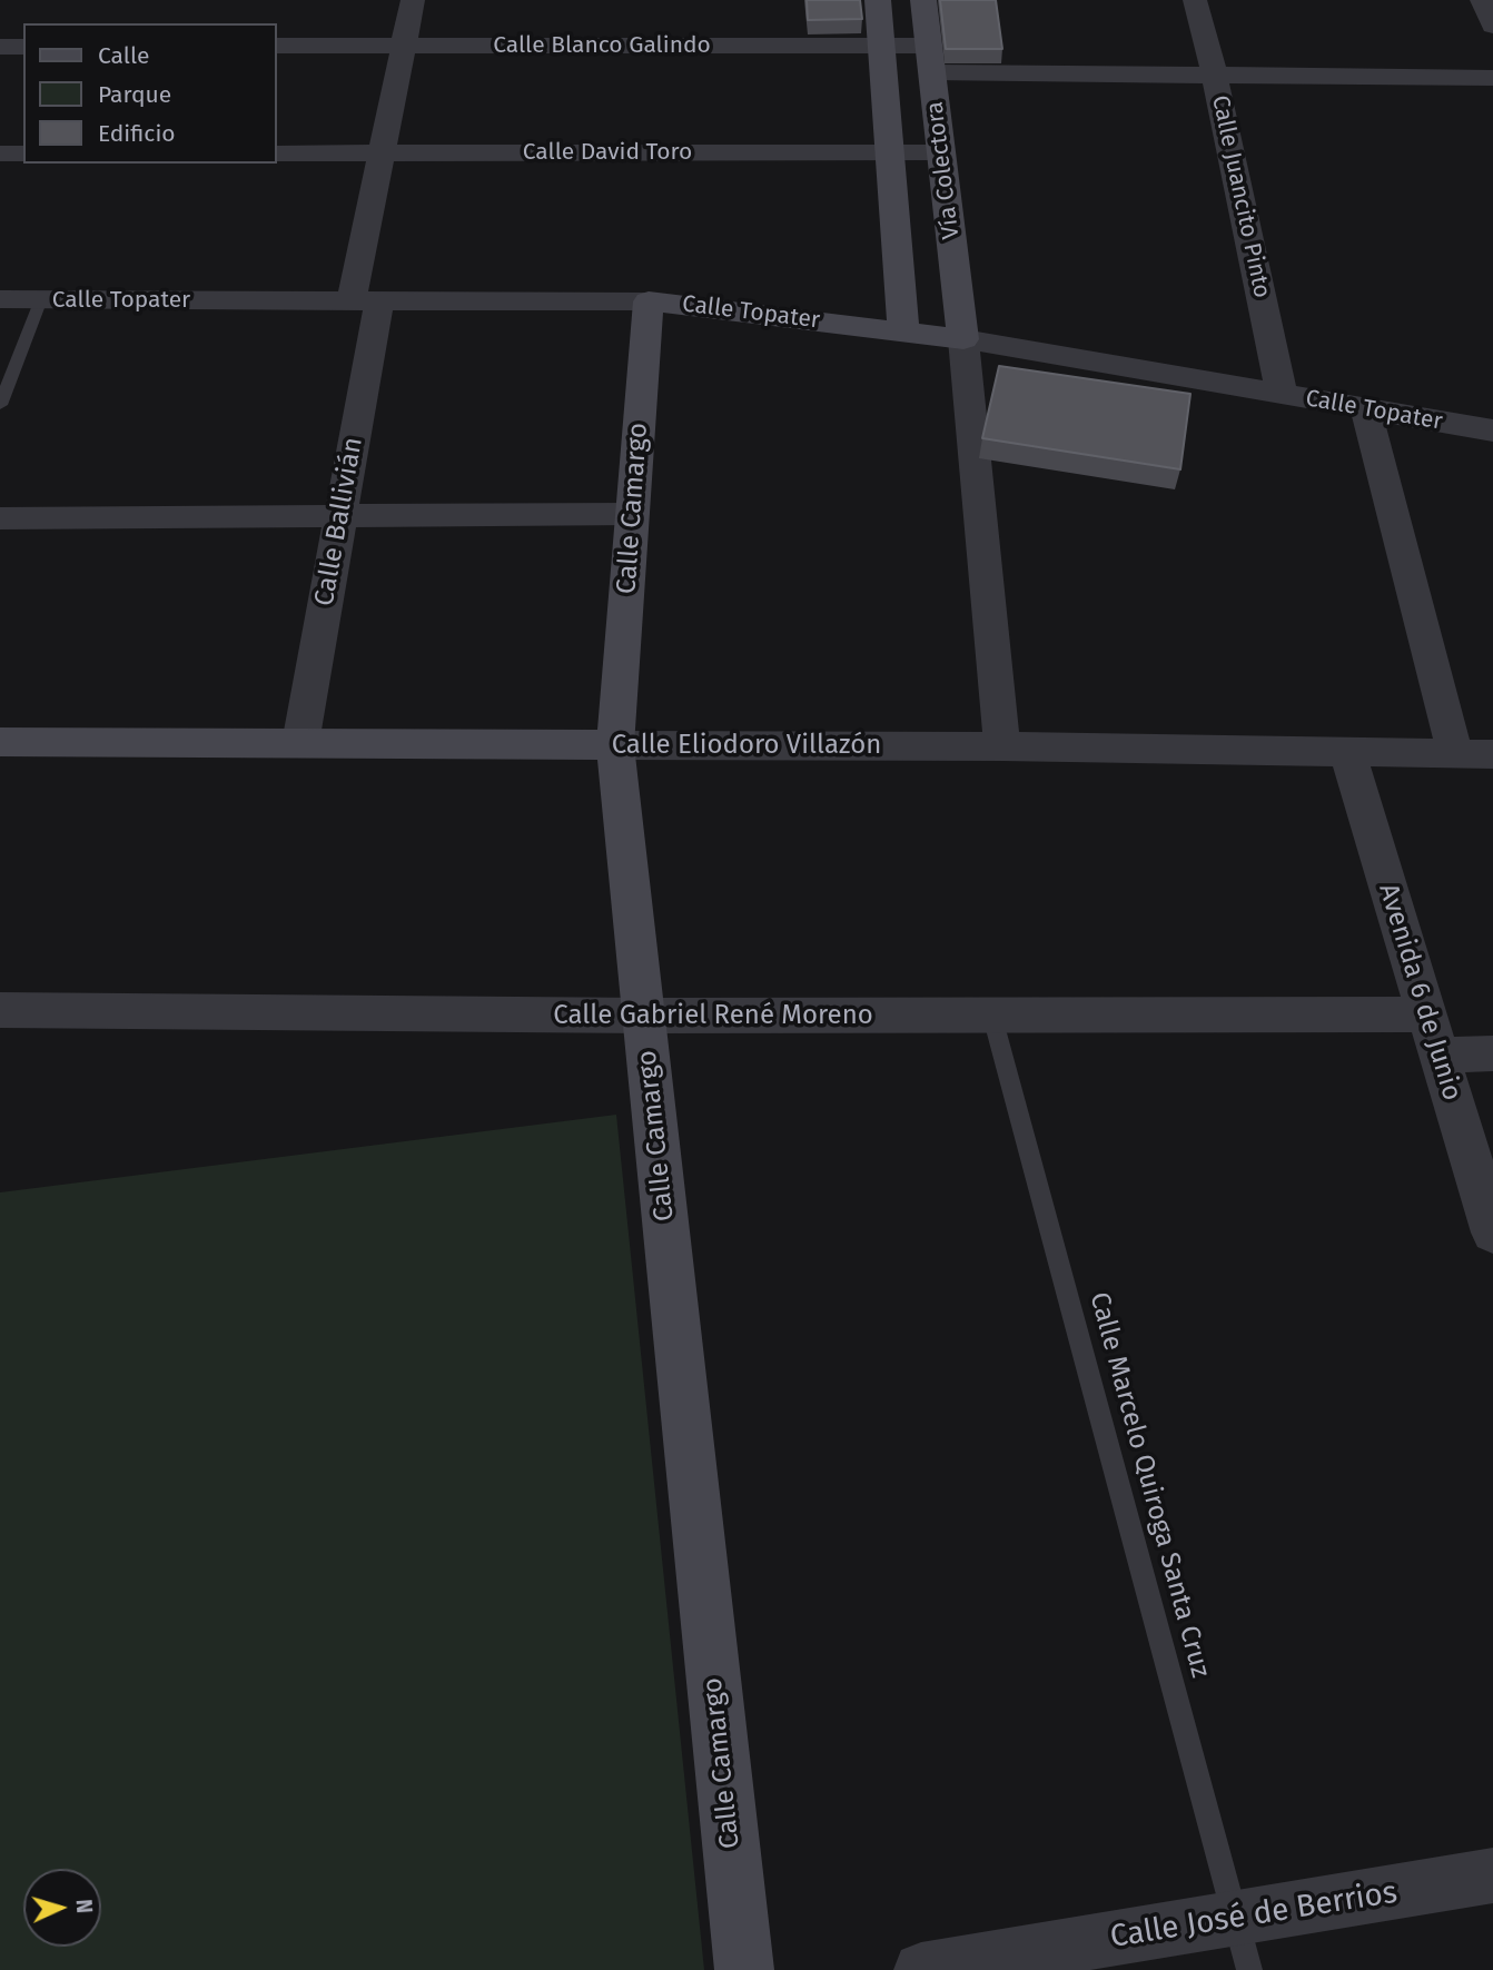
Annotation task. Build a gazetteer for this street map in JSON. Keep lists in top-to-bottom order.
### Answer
{
  "streets": {
    "main road": [
      "Vía Colectora",
      "Calle Topater",
      "Calle Camargo",
      "Calle Eliodoro Villazón"
    ],
    "street": [
      "Calle Blanco Galindo",
      "Calle David Toro",
      "Calle Juancito Pinto",
      "Calle Ballivián",
      "Avenida 6 de Junio",
      "Calle Gabriel René Moreno",
      "Calle José de Berrios"
    ],
    "lane": ["Calle Marcelo Quiroga Santa Cruz"]
  },
  "crossings": [
    ["Calle Blanco Galindo", "Vía Colectora"],
    ["Calle Blanco Galindo", "Calle Juancito Pinto"],
    ["Calle Blanco Galindo", "Calle Ballivián"],
    ["Calle David Toro", "Vía Colectora"],
    ["Calle David Toro", "Calle Ballivián"],
    ["Vía Colectora", "Calle Topater"],
    ["Calle Juancito Pinto", "Calle Topater"],
    ["Calle Topater", "Calle Camargo"],
    ["Calle Topater", "Calle Ballivián"],
    ["Calle Camargo", "Calle Eliodoro Villazón"],
    ["Calle Camargo", "Calle Gabriel René Moreno"],
    ["Calle Ballivián", "Calle Eliodoro Villazón"],
    ["Calle Eliodoro Villazón", "Avenida 6 de Junio"],
    ["Avenida 6 de Junio", "Calle Gabriel René Moreno"],
    ["Calle Gabriel René Moreno", "Calle Marcelo Quiroga Santa Cruz"],
    ["Calle Marcelo Quiroga Santa Cruz", "Calle José de Berrios"]
  ],
  "legend": ["Calle", "Parque", "Edificio"],
  "north": "right"
}
